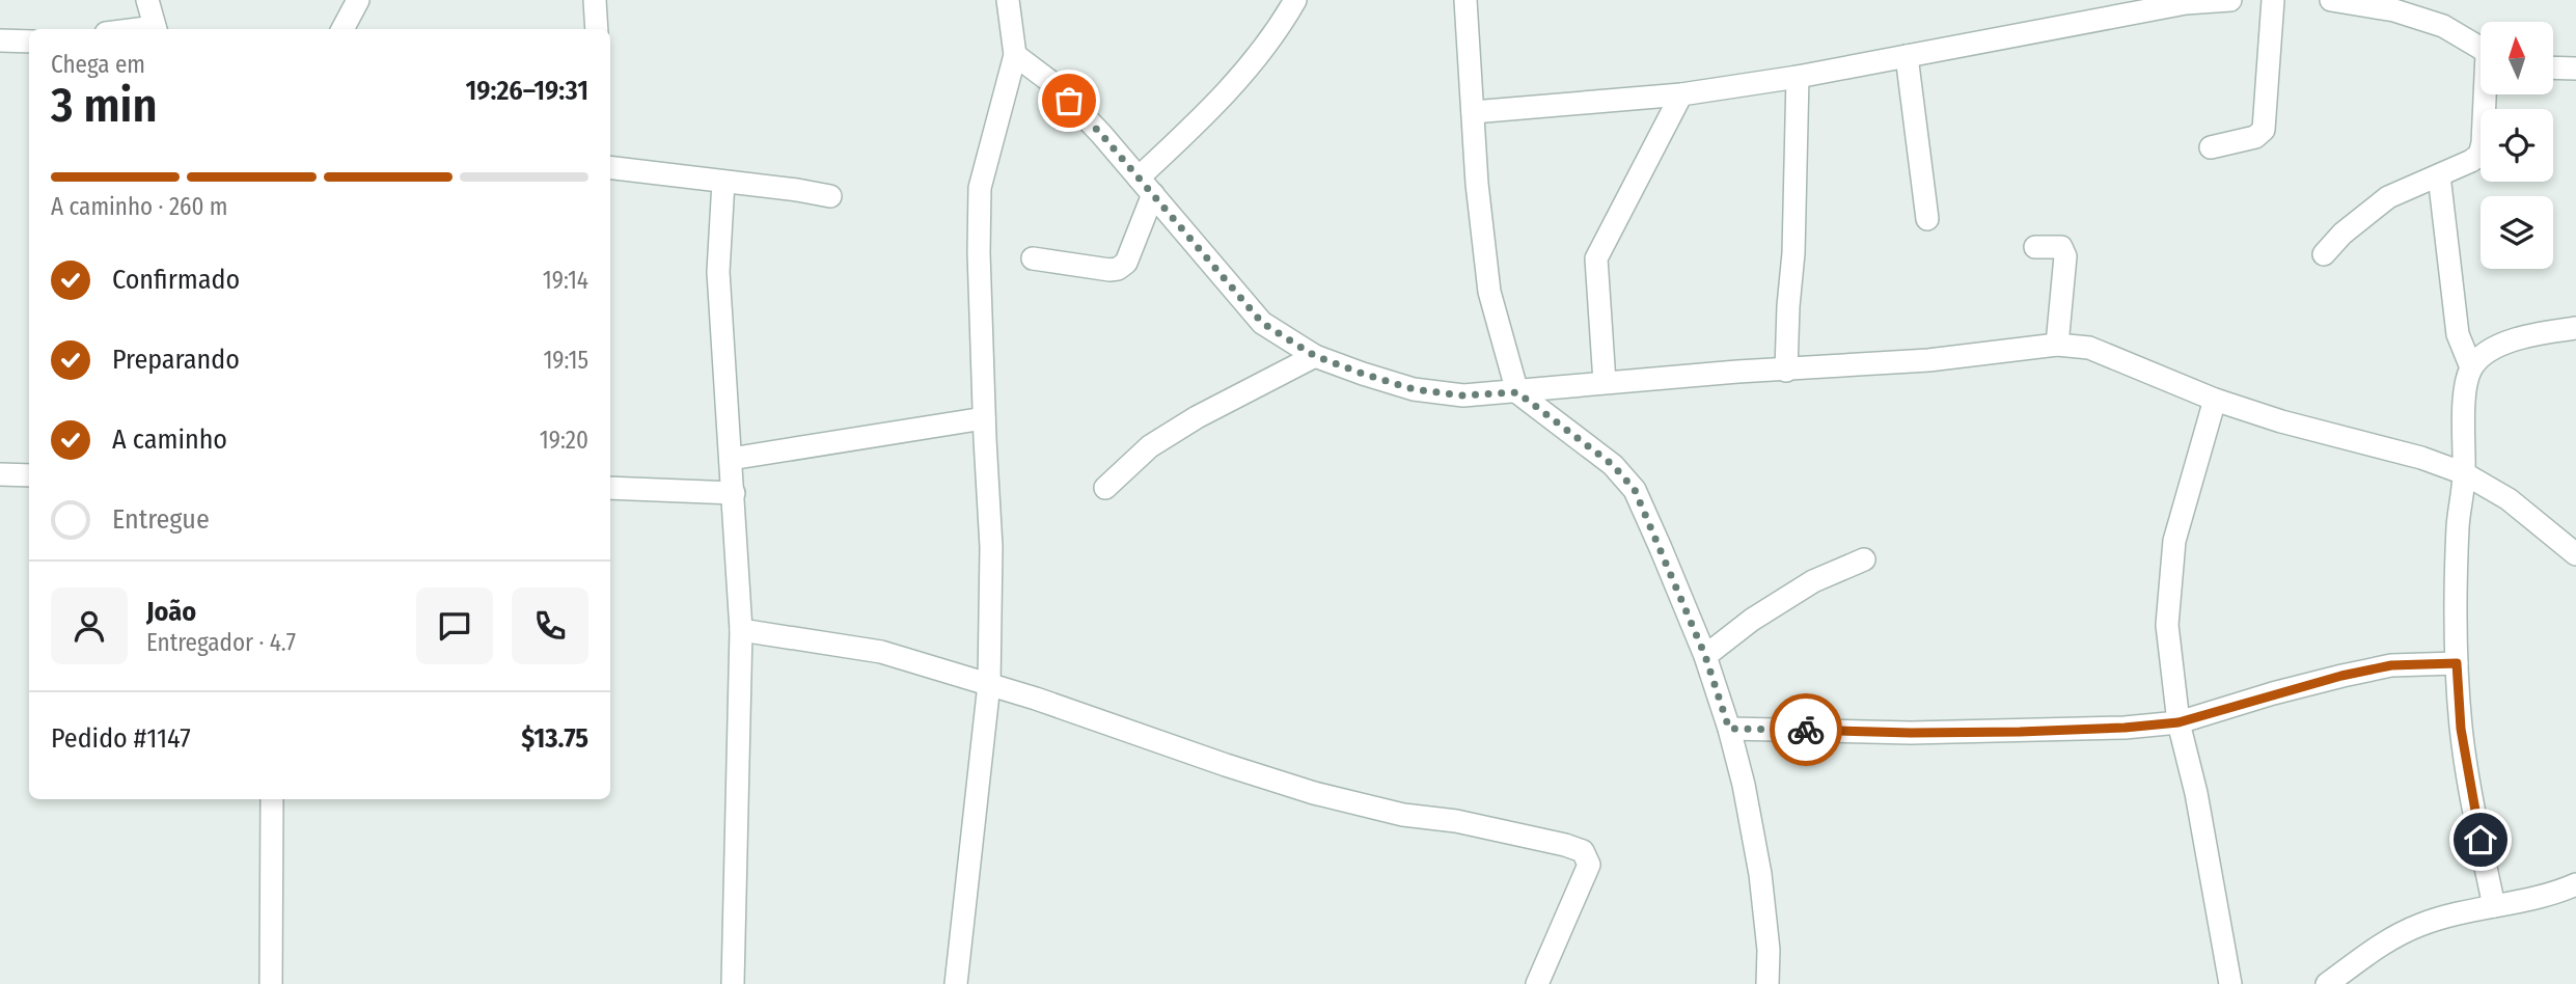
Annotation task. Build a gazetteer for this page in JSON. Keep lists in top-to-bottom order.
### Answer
{
  "north": "top",
  "page": {
    "heading": ["3 min", "Chega em", "19:26–19:31"],
    "panel": [
      "João",
      "Entregador · 4.7",
      "Pedido #1147",
      "$13.75"
    ],
    "bar": "A caminho · 260 m",
    "list": [
      ["Confirmado", "19:14"],
      ["Preparando", "19:15"],
      ["A caminho", "19:20"],
      "Entregue"
    ]
  }
}
